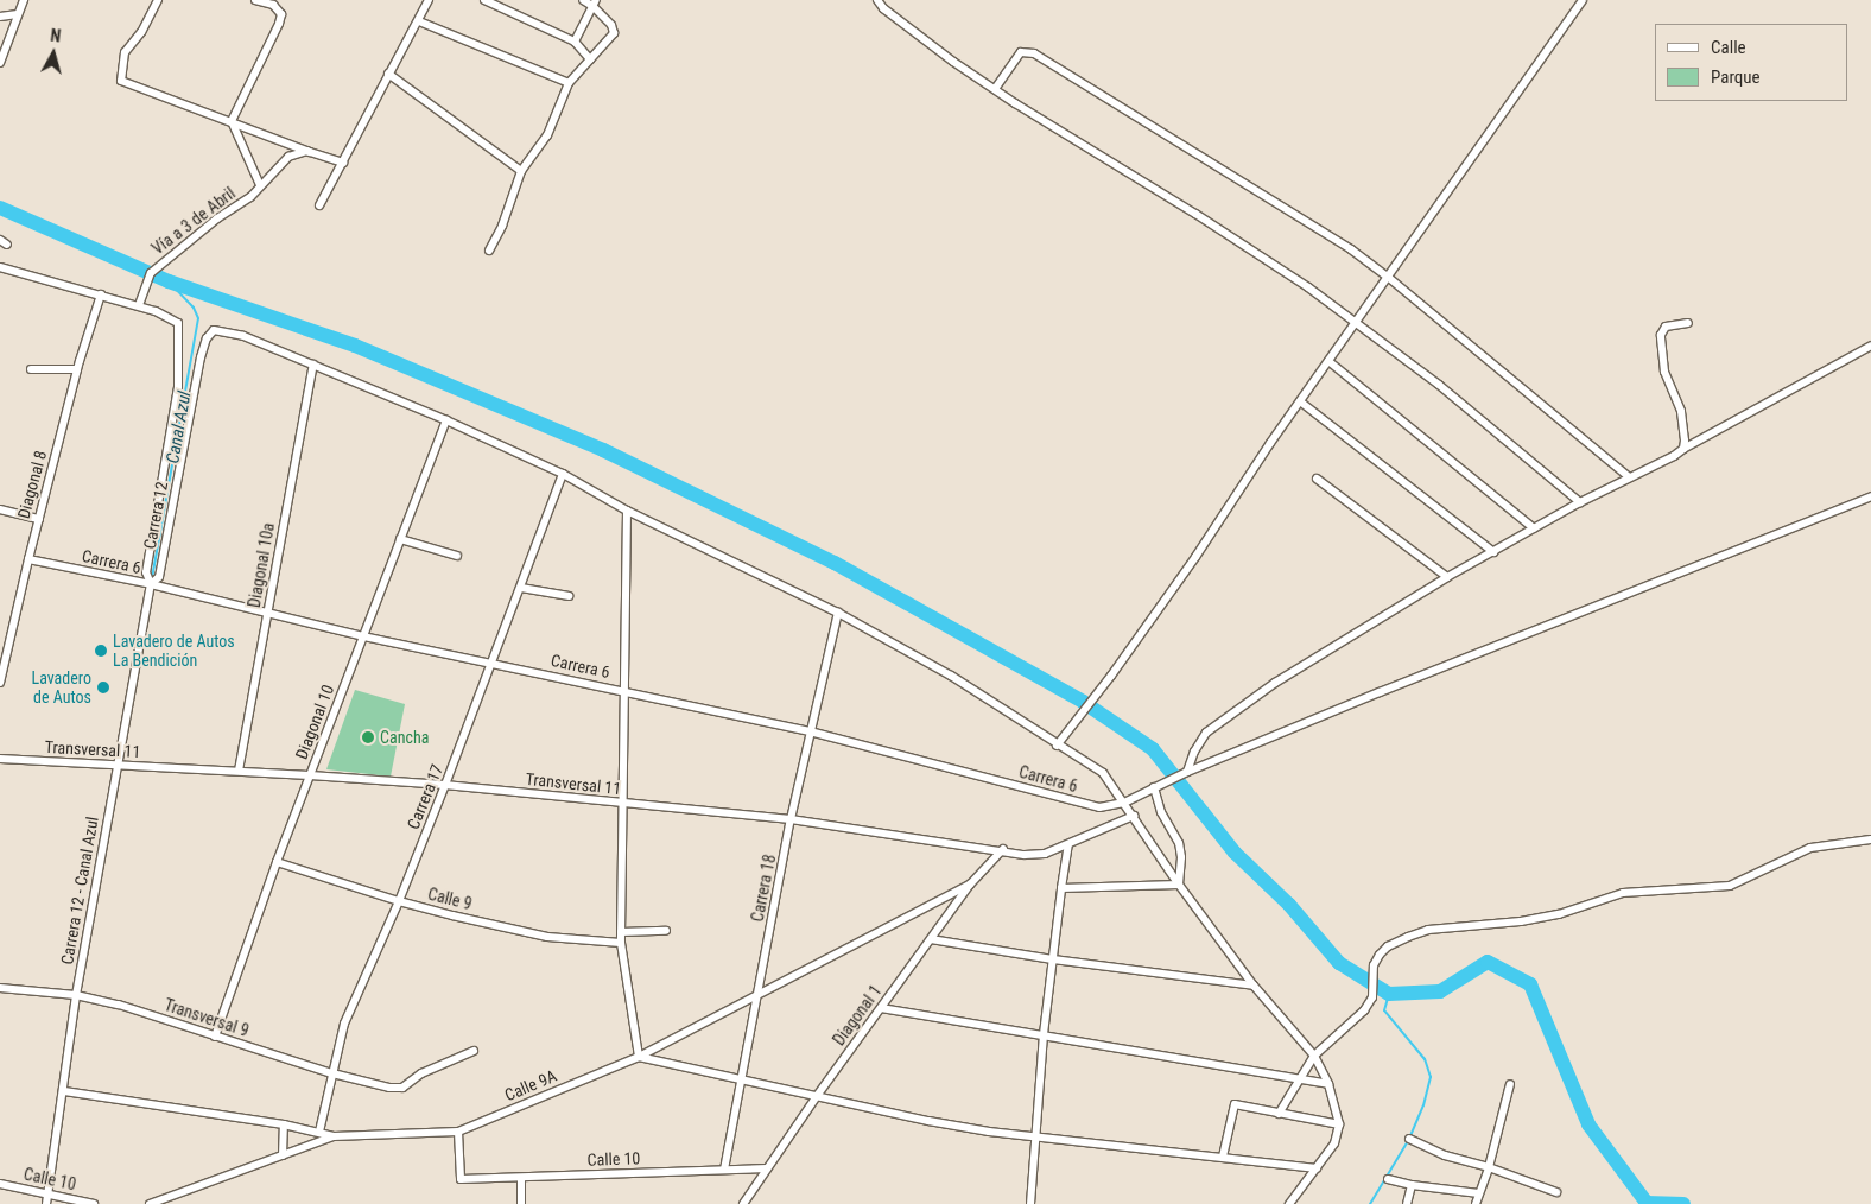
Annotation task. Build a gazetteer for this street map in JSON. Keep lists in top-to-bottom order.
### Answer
{
  "streets": {
    "street": [
      "Vía a 3 de Abril",
      "Diagonal 8",
      "Carrera 12",
      "Carrera 6",
      "Diagonal 10a",
      "Diagonal 10",
      "Transversal 11",
      "Carrera 17",
      "Carrera 18",
      "Carrera 12 - Canal Azul",
      "Calle 9",
      "Diagonal 1",
      "Transversal 9",
      "Calle 9A",
      "Calle 10"
    ]
  },
  "crossings": [
    ["Vía a 3 de Abril", "Carrera 12"],
    ["Diagonal 8", "Carrera 6"],
    ["Carrera 12", "Carrera 6"],
    ["Carrera 12", "Diagonal 10a"],
    ["Carrera 12", "Carrera 12 - Canal Azul"],
    ["Carrera 6", "Diagonal 10a"],
    ["Carrera 6", "Diagonal 10"],
    ["Carrera 6", "Carrera 17"],
    ["Carrera 6", "Carrera 18"],
    ["Carrera 6", "Carrera 12 - Canal Azul"],
    ["Diagonal 10a", "Transversal 11"],
    ["Diagonal 10", "Transversal 11"],
    ["Diagonal 10", "Calle 9"],
    ["Diagonal 10", "Transversal 9"],
    ["Transversal 11", "Carrera 17"],
    ["Transversal 11", "Carrera 18"],
    ["Transversal 11", "Carrera 12 - Canal Azul"],
    ["Transversal 11", "Diagonal 1"],
    ["Carrera 17", "Calle 9"],
    ["Carrera 17", "Transversal 9"],
    ["Carrera 17", "Calle 9A"],
    ["Carrera 18", "Calle 9A"],
    ["Carrera 18", "Calle 10"],
    ["Carrera 12 - Canal Azul", "Transversal 9"],
    ["Carrera 12 - Canal Azul", "Calle 9A"],
    ["Carrera 12 - Canal Azul", "Calle 10"],
    ["Diagonal 1", "Calle 9A"],
    ["Diagonal 1", "Calle 10"],
    ["Calle 9A", "Calle 10"]
  ],
  "water": ["Canal Azul"],
  "places": ["Lavadero de Autos La Bendición", "Lavadero de Autos", "Cancha"],
  "legend": ["Calle", "Parque"],
  "north": "top"
}
